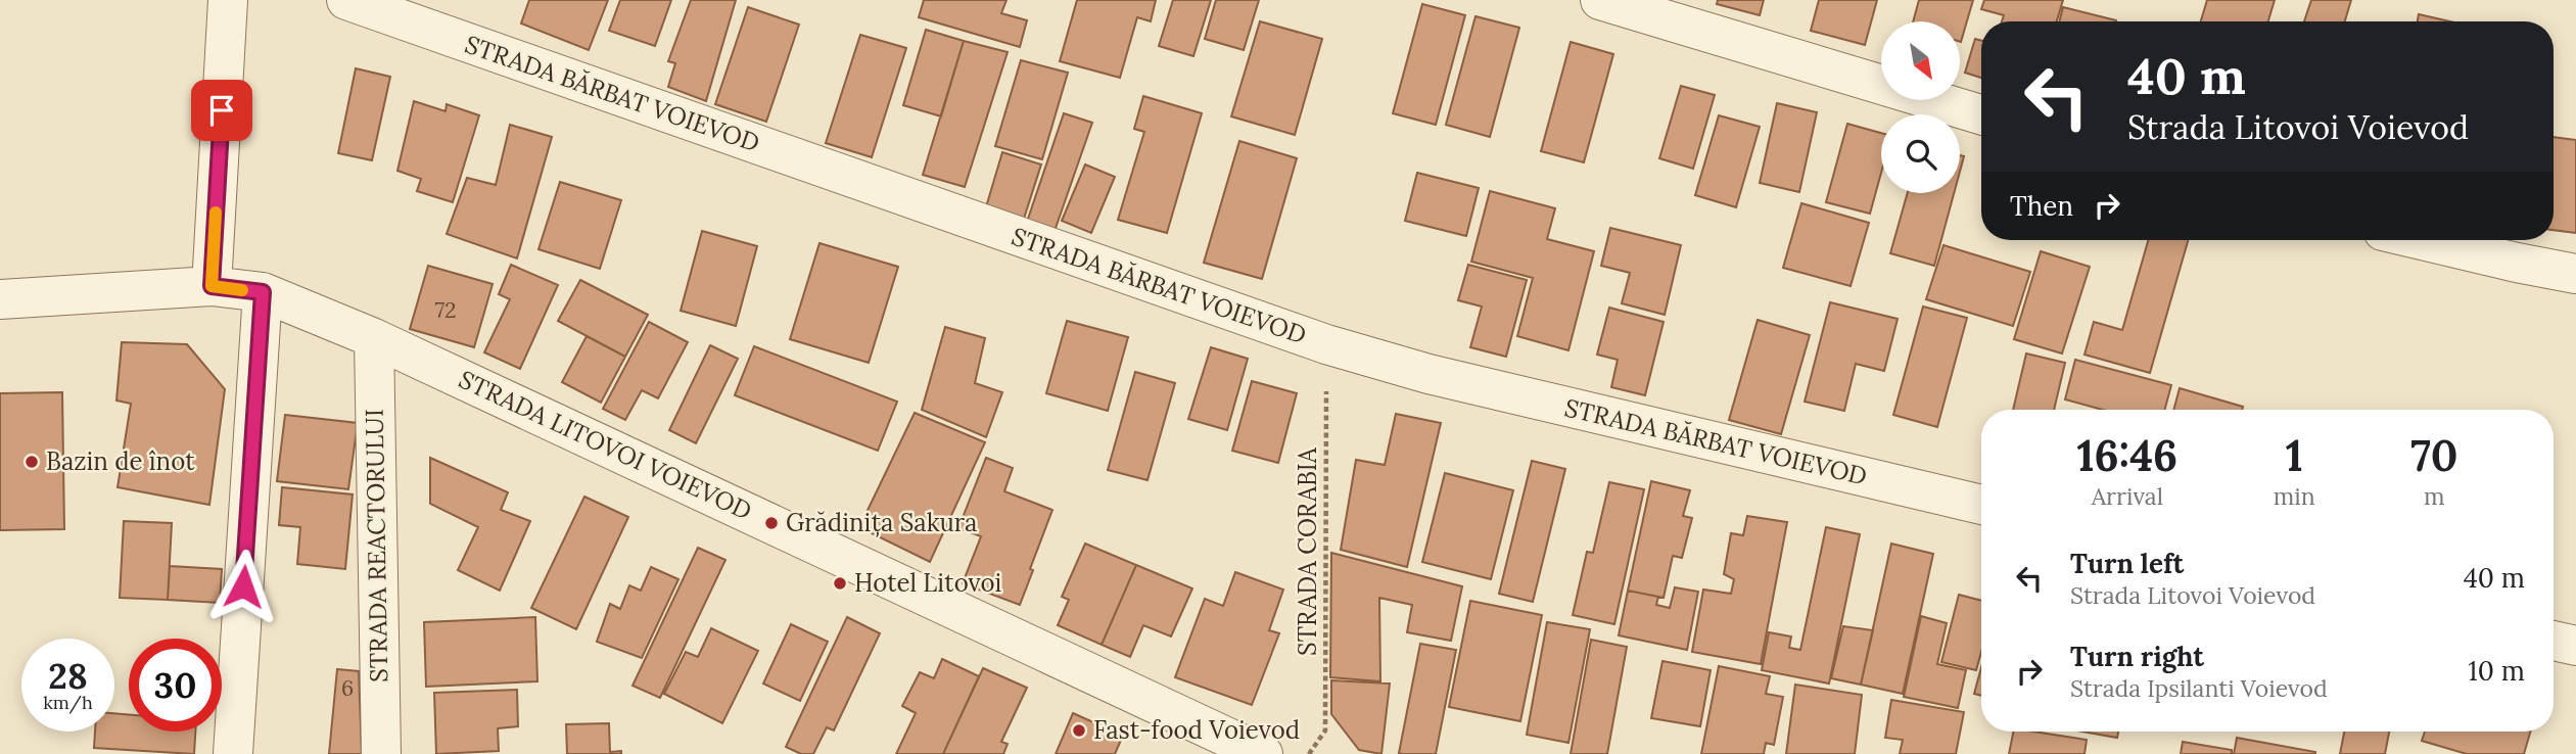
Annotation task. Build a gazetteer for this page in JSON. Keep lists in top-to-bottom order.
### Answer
{
  "streets": {
    "street": ["STRADA BĂRBAT VOIEVOD", "STRADA LITOVOI VOIEVOD", "STRADA REACTORULUI"],
    "path": ["STRADA CORABIA"]
  },
  "crossings": [
    ["STRADA BĂRBAT VOIEVOD", "STRADA CORABIA"],
    ["STRADA LITOVOI VOIEVOD", "STRADA REACTORULUI"]
  ],
  "places": [
    "Bazin de înot",
    "Grădinița Sakura",
    "Hotel Litovoi",
    "Fast-food Voievod"
  ],
  "house_numbers": ["72", "6"],
  "north": "bottom right",
  "page": {
    "turn": ["40 m", "Strada Litovoi Voievod"],
    "then": "Then",
    "eta": [
      "16:46",
      "Arrival",
      "1",
      "min",
      "70",
      "m"
    ],
    "list": [
      {
        "name": "Turn left",
        "note": "Strada Litovoi Voievod",
        "value": "40 m"
      },
      {
        "name": "Turn right",
        "note": "Strada Ipsilanti Voievod",
        "value": "10 m"
      }
    ],
    "speed": "28 km/h",
    "limit": "30"
  }
}
